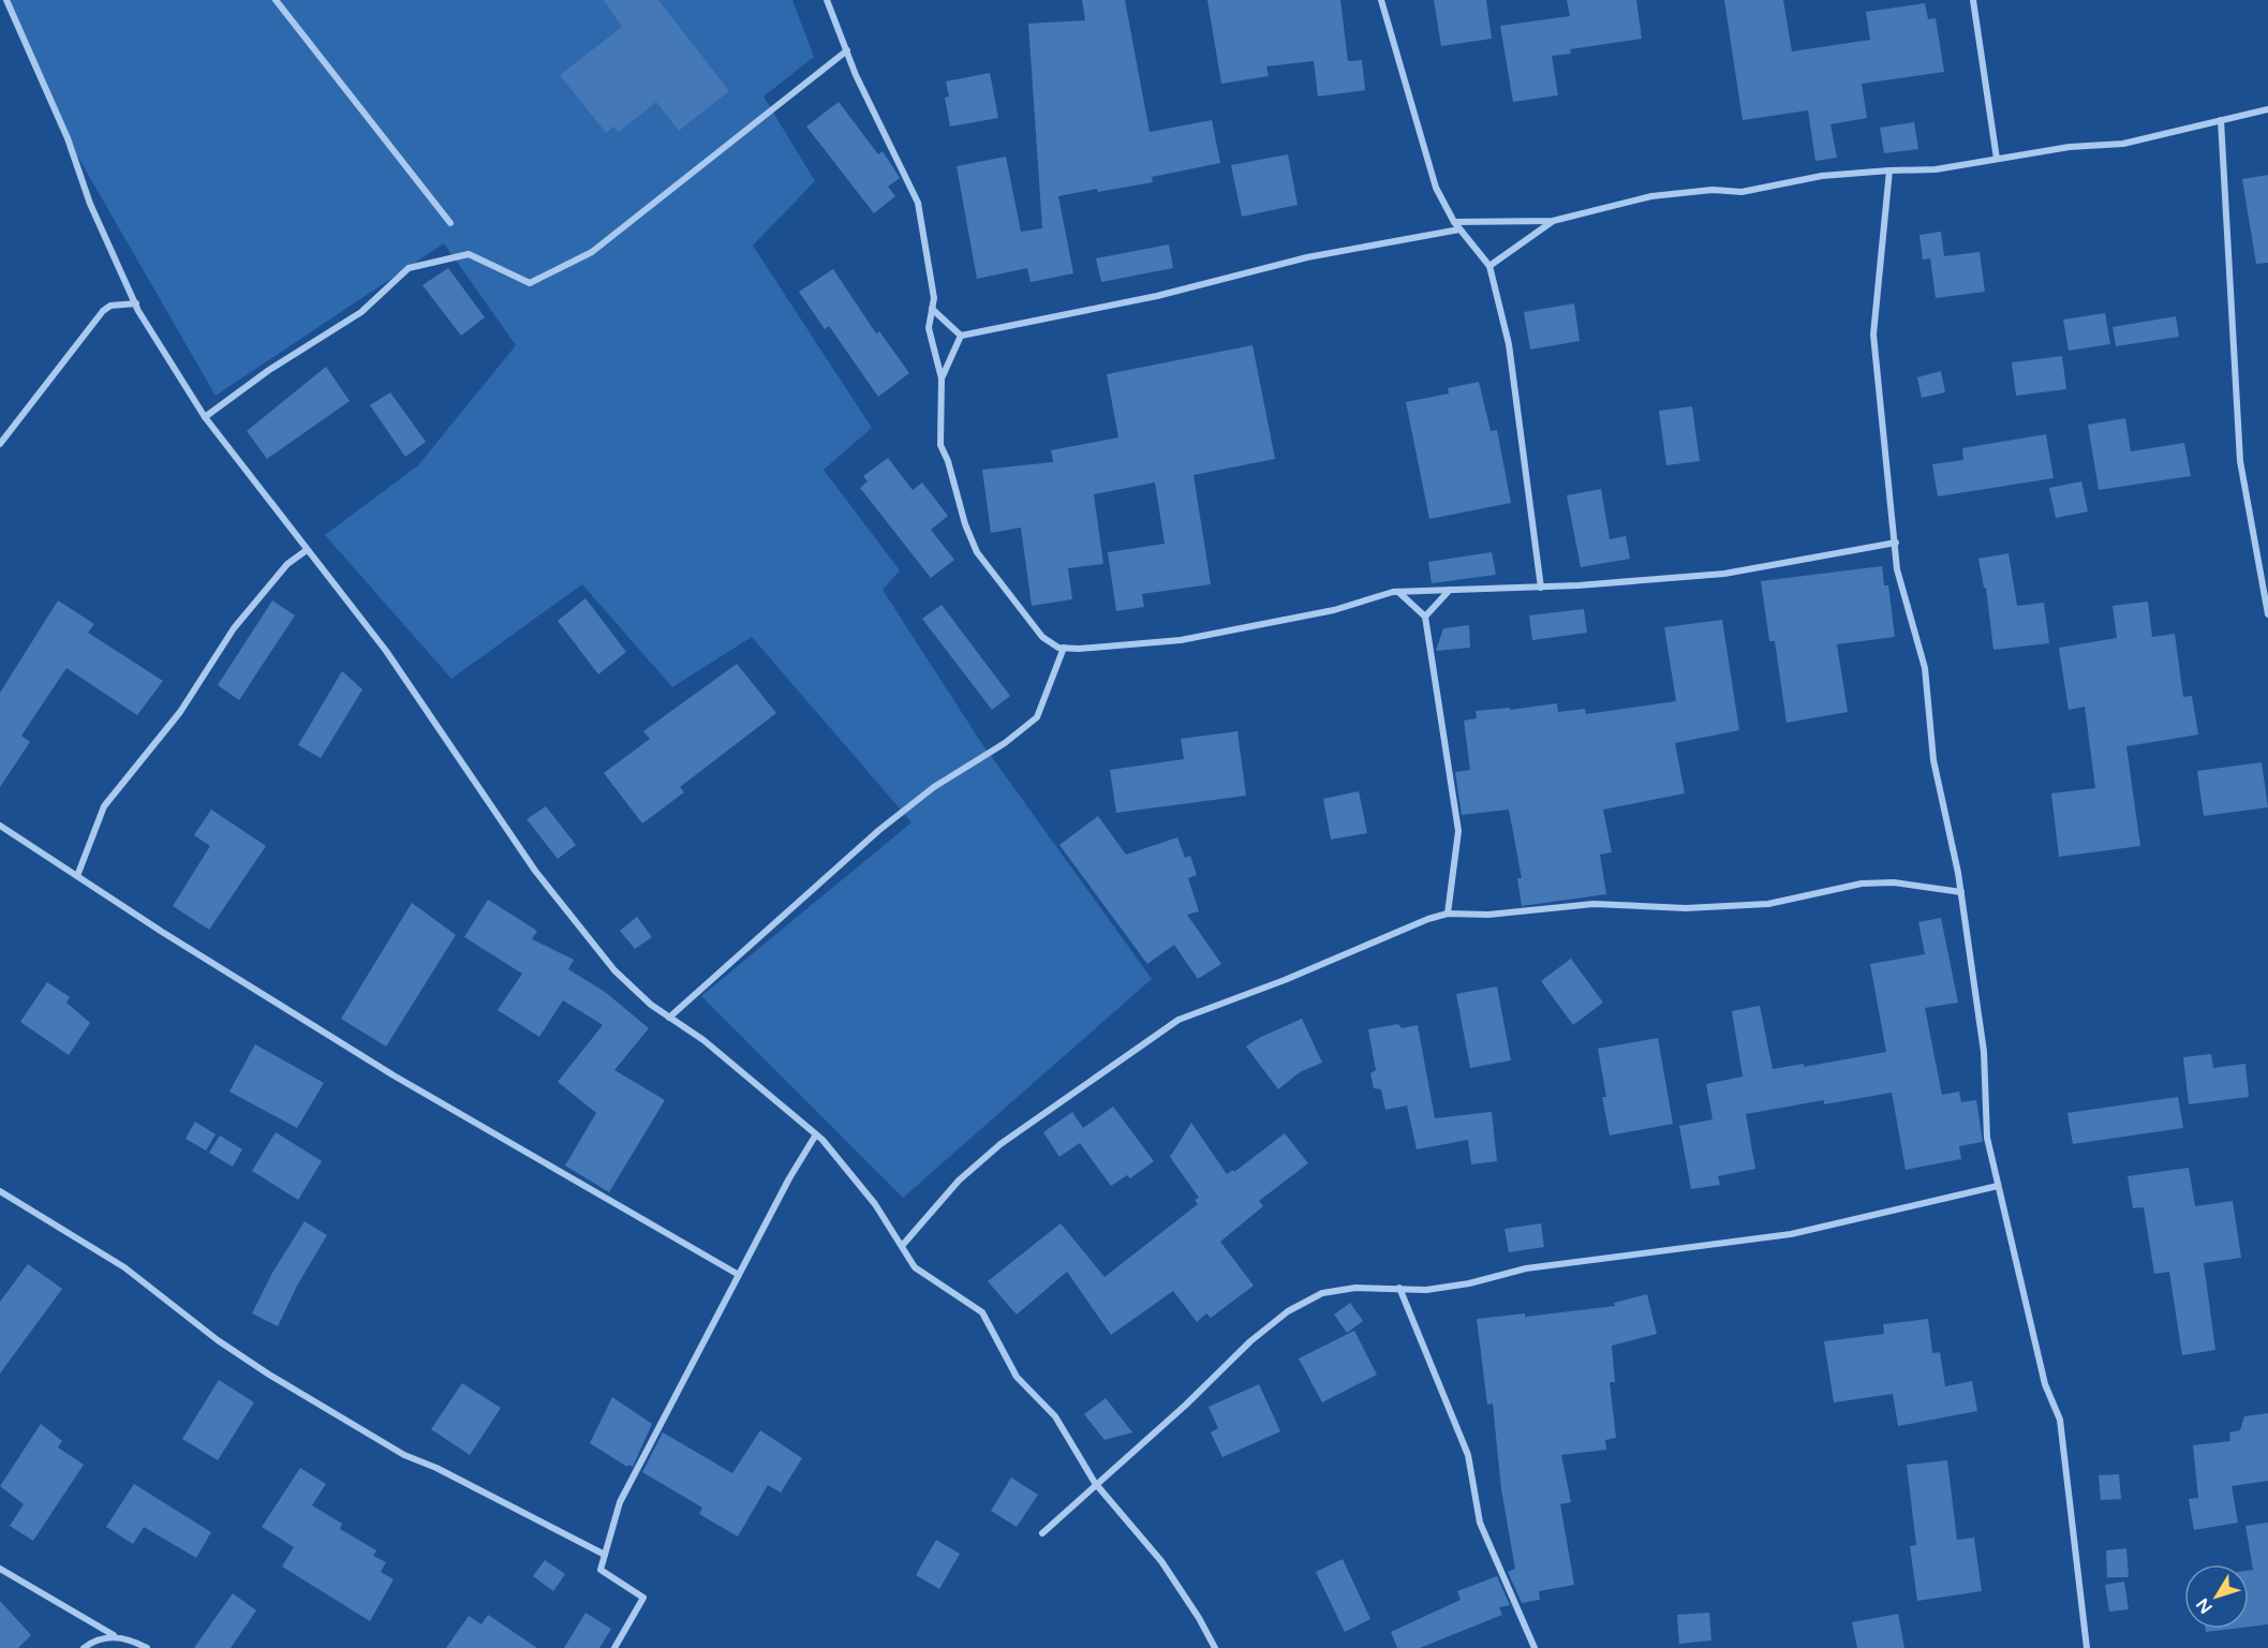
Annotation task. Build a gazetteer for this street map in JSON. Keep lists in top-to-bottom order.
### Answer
{
  "north": "bottom left"
}
